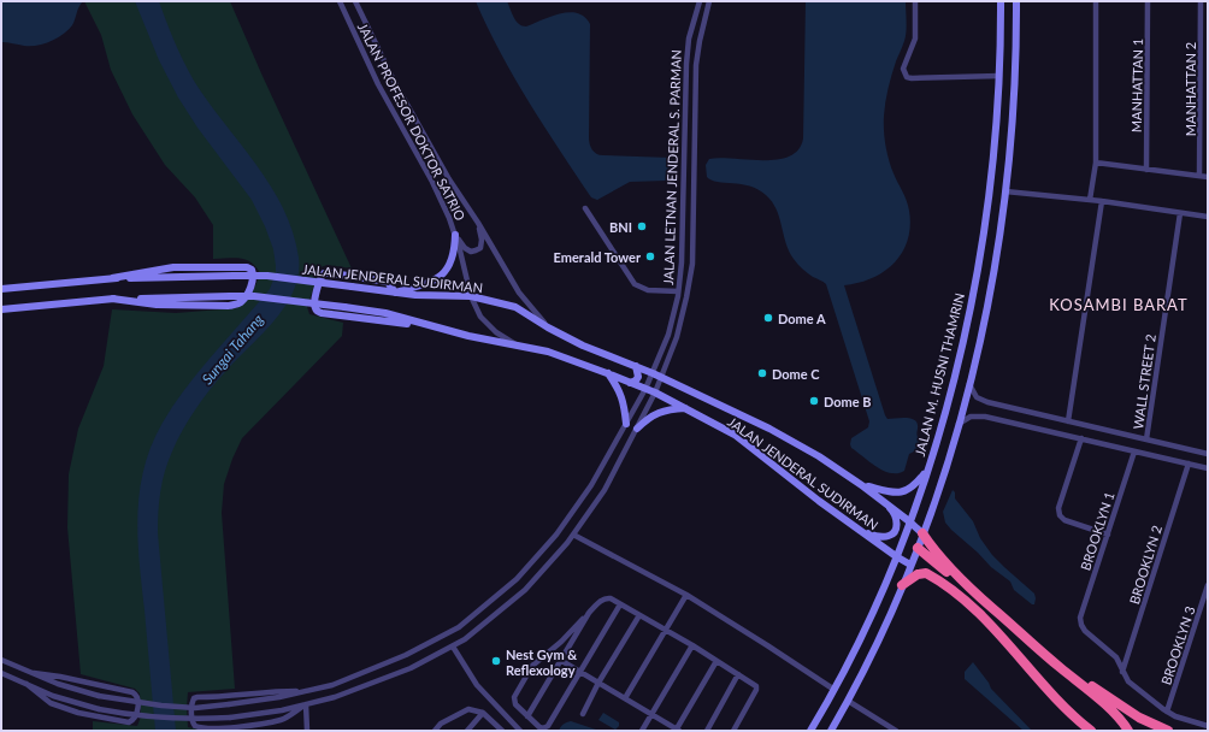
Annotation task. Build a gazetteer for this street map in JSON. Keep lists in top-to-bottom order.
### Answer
{
  "streets": {
    "street": [
      "MANHATTAN 1",
      "MANHATTAN 2",
      "JALAN PROFESOR DOKTOR SATRIO",
      "JALAN LETNAN JENDERAL S. PARMAN",
      "JALAN JENDERAL SUDIRMAN",
      "JALAN M. HUSNI THAMRIN",
      "WALL STREET 2",
      "BROOKLYN 1",
      "BROOKLYN 2",
      "BROOKLYN 3"
    ]
  },
  "crossings": [
    ["JALAN PROFESOR DOKTOR SATRIO", "JALAN JENDERAL SUDIRMAN"],
    ["JALAN LETNAN JENDERAL S. PARMAN", "JALAN JENDERAL SUDIRMAN"],
    ["JALAN JENDERAL SUDIRMAN", "JALAN M. HUSNI THAMRIN"],
    ["BROOKLYN 1", "BROOKLYN 2"]
  ],
  "districts": ["KOSAMBI BARAT"],
  "water": ["Sungai Tahang"],
  "places": [
    "BNI",
    "Emerald Tower",
    "Dome A",
    "Dome C",
    "Dome B",
    "Nest Gym & Reflexology"
  ]
}
